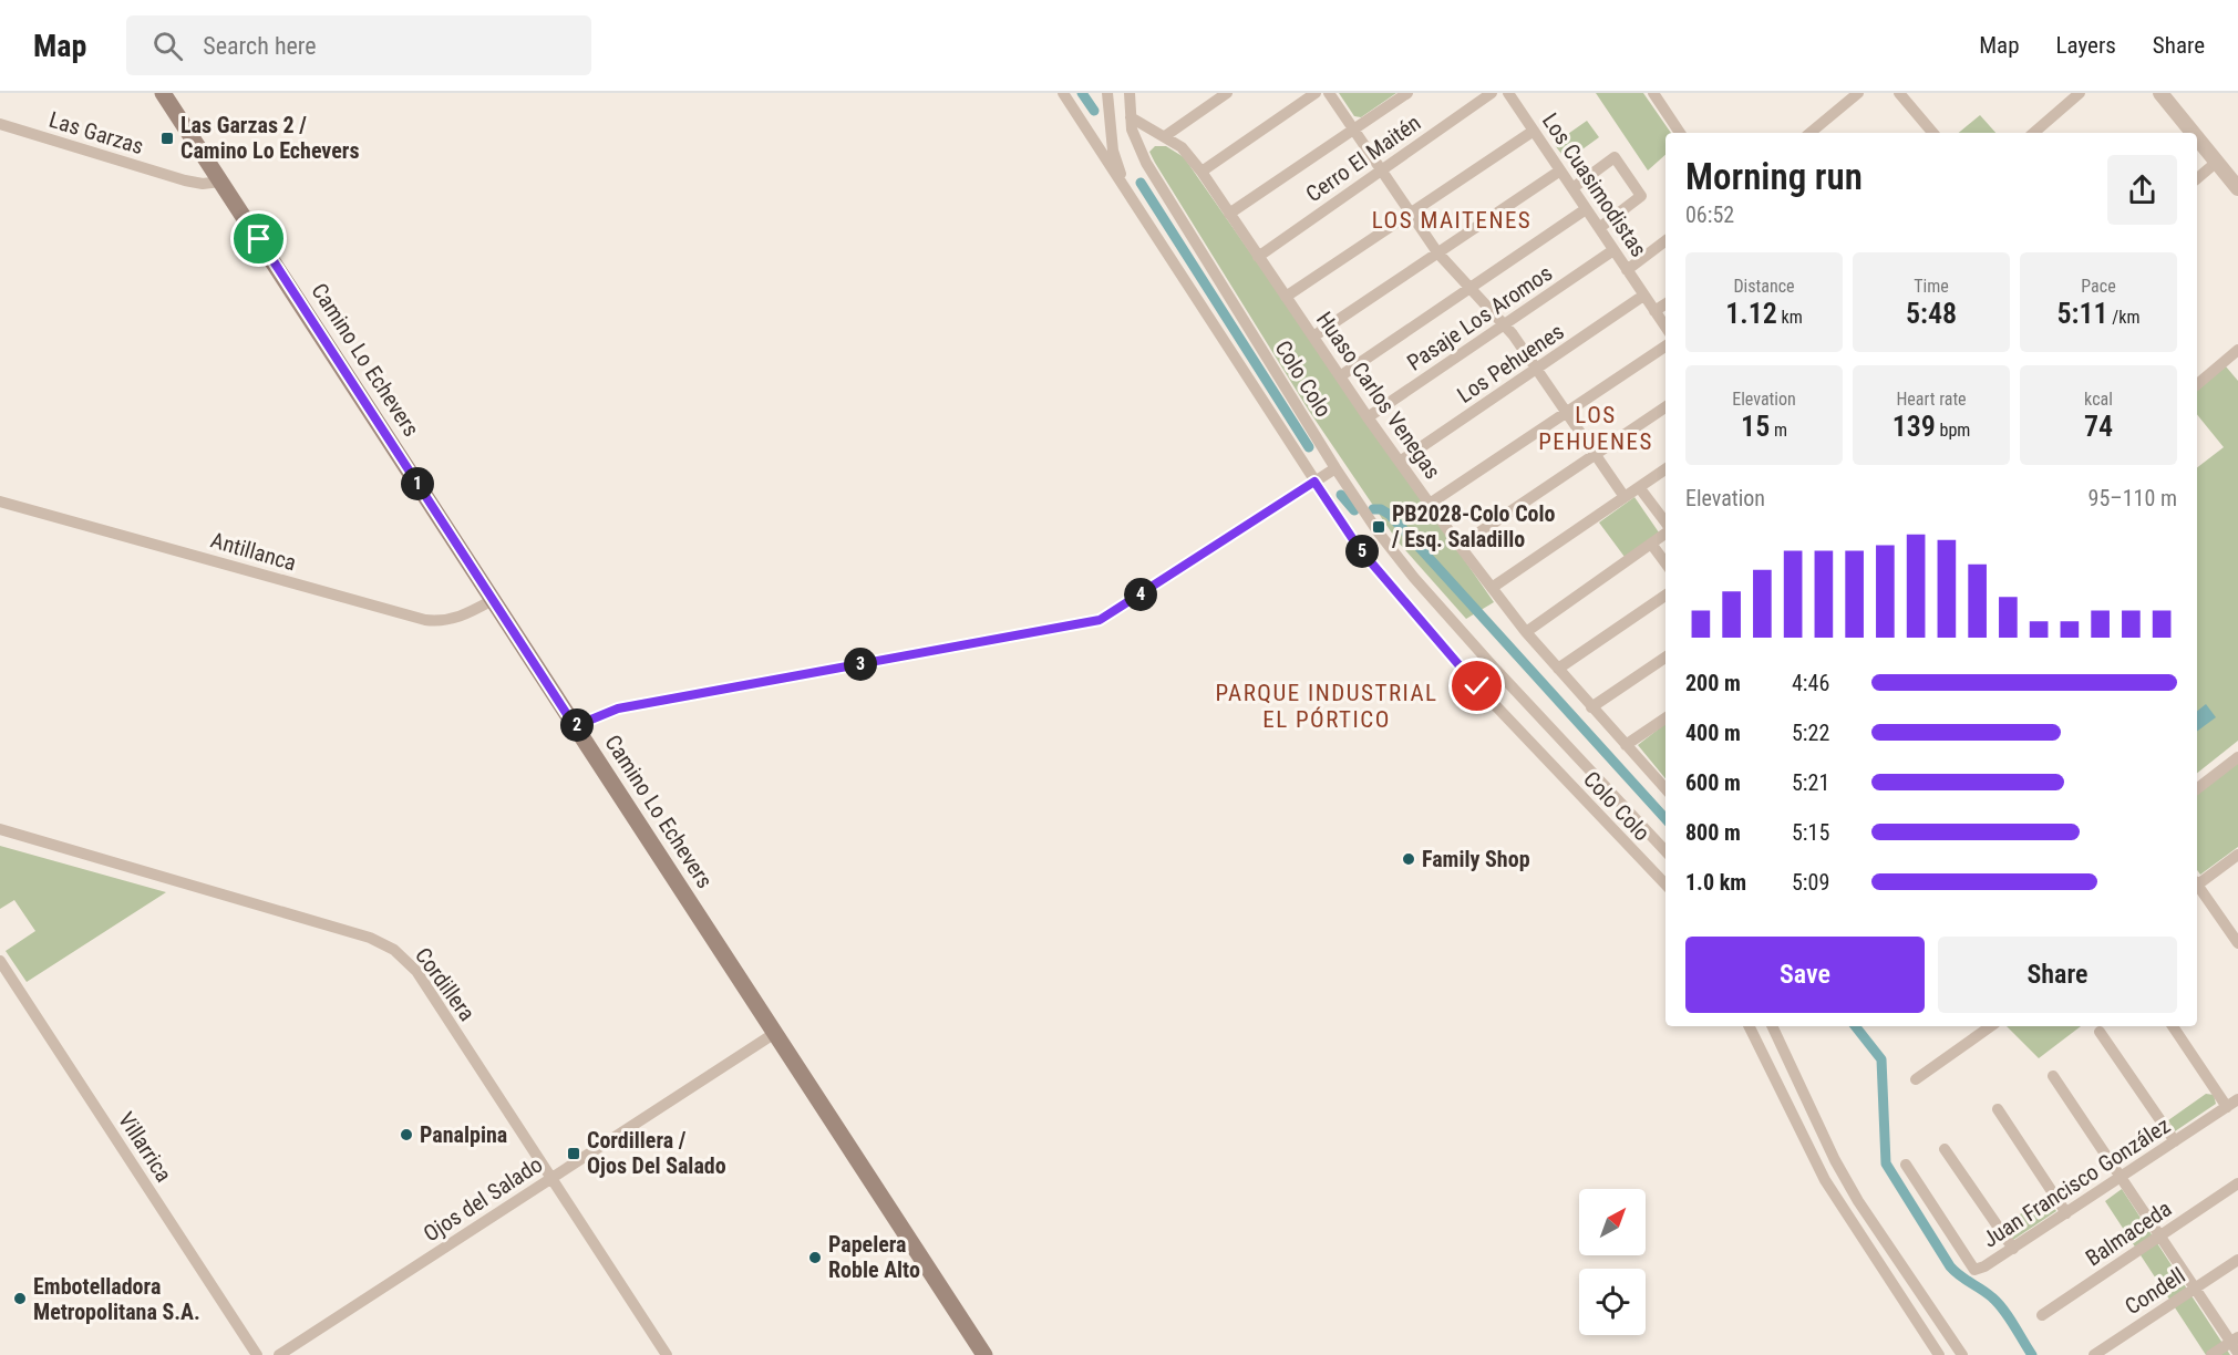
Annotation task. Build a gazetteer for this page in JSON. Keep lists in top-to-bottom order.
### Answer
{
  "streets": {
    "main road": ["Camino Lo Echevers"],
    "street": [
      "Las Garzas",
      "Cerro El Maitén",
      "Los Cuasimodistas",
      "Pasaje Los Aromos",
      "Los Pehuenes",
      "Colo Colo",
      "Huaso Carlos Venegas",
      "Antillanca",
      "Cordillera",
      "Villarrica",
      "Juan Francisco González",
      "Ojos del Salado",
      "Balmaceda",
      "Condell"
    ]
  },
  "crossings": [
    ["Las Garzas", "Camino Lo Echevers"],
    ["Cerro El Maitén", "Huaso Carlos Venegas"],
    ["Los Cuasimodistas", "Pasaje Los Aromos"],
    ["Los Cuasimodistas", "Los Pehuenes"],
    ["Pasaje Los Aromos", "Huaso Carlos Venegas"],
    ["Camino Lo Echevers", "Antillanca"],
    ["Camino Lo Echevers", "Ojos del Salado"],
    ["Los Pehuenes", "Huaso Carlos Venegas"],
    ["Colo Colo", "Huaso Carlos Venegas"],
    ["Cordillera", "Ojos del Salado"]
  ],
  "districts": ["LOS MAITENES", "LOS PEHUENES", "PARQUE INDUSTRIAL EL PÓRTICO"],
  "places": {
    "transit": ["Las Garzas 2 / Camino Lo Echevers", "PB2028-Colo Colo / Esq. Saladillo", "Cordillera / Ojos Del Salado"],
    "other": [
      "Family Shop",
      "Panalpina",
      "Papelera Roble Alto",
      "Embotelladora Metropolitana S.A."
    ]
  },
  "north": "top right",
  "page": {
    "header": "Map",
    "search": "Search here",
    "nav": ["Map", "Layers", "Share"],
    "heading": ["Morning run", "06:52"],
    "stats": [
      ["Distance", "1.12 km"],
      ["Time", "5:48"],
      ["Pace", "5:11 /km"],
      ["Elevation", "15 m"],
      ["Heart rate", "139 bpm"],
      ["kcal", "74"]
    ],
    "pins": [
      "1",
      "5",
      "4",
      "3",
      "2"
    ],
    "chart": ["Elevation", "95–110 m"],
    "list": [
      {
        "name": "200 m",
        "note": "4:46"
      },
      {
        "name": "400 m",
        "note": "5:22"
      },
      {
        "name": "600 m",
        "note": "5:21"
      },
      {
        "name": "800 m",
        "note": "5:15"
      },
      {
        "name": "1.0 km",
        "note": "5:09"
      }
    ],
    "buttons": ["Save", "Share"]
  }
}
